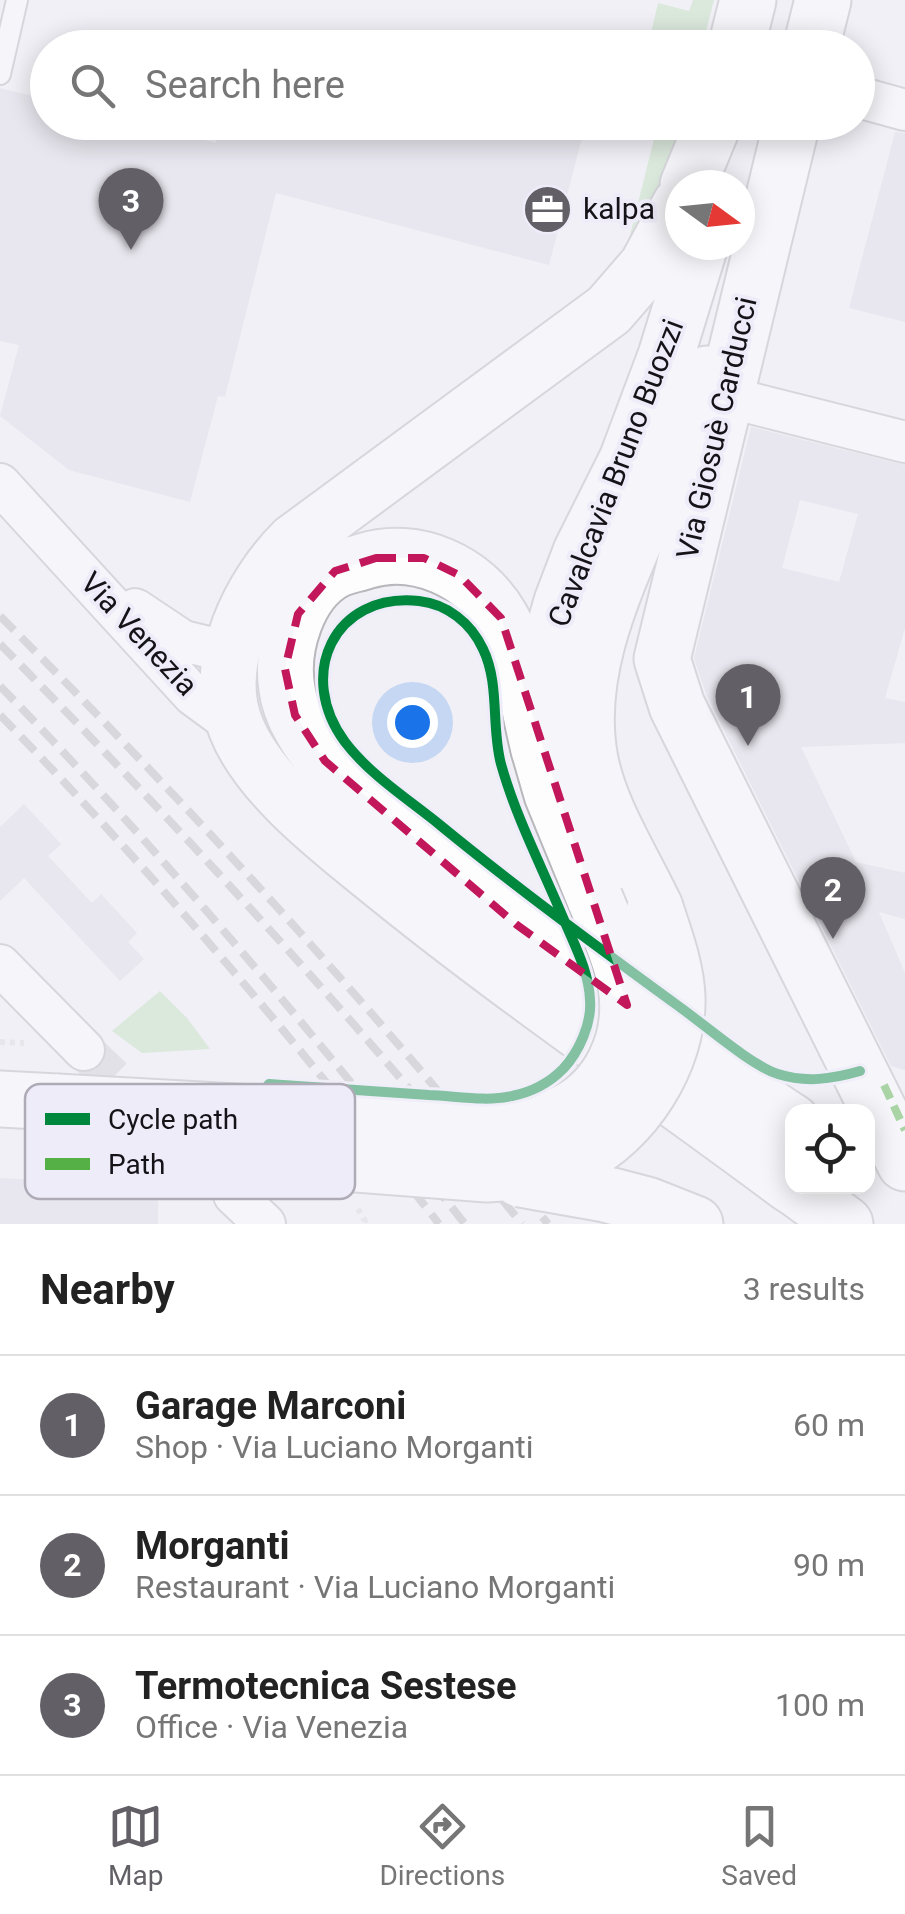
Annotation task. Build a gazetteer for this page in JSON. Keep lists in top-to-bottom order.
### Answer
{
  "streets": {
    "main road": ["Via Giosuè Carducci", "Cavalcavia Bruno Buozzi"],
    "street": ["Via Venezia"]
  },
  "crossings": [
    ["Via Giosuè Carducci", "Cavalcavia Bruno Buozzi"]
  ],
  "places": {
    "office": ["kalpa"]
  },
  "legend": ["Cycle path", "Path"],
  "north": "right",
  "page": {
    "search": "Search here",
    "pins": ["3", "1", "2"],
    "heading": ["Nearby", "3 results"],
    "list": [
      {
        "mark": "1",
        "name": "Garage Marconi",
        "note": "Shop · Via Luciano Morganti",
        "value": "60 m"
      },
      {
        "mark": "2",
        "name": "Morganti",
        "note": "Restaurant · Via Luciano Morganti",
        "value": "90 m"
      },
      {
        "mark": "3",
        "name": "Termotecnica Sestese",
        "note": "Office · Via Venezia",
        "value": "100 m"
      }
    ],
    "nav": ["Map", "Directions", "Saved"]
  }
}
